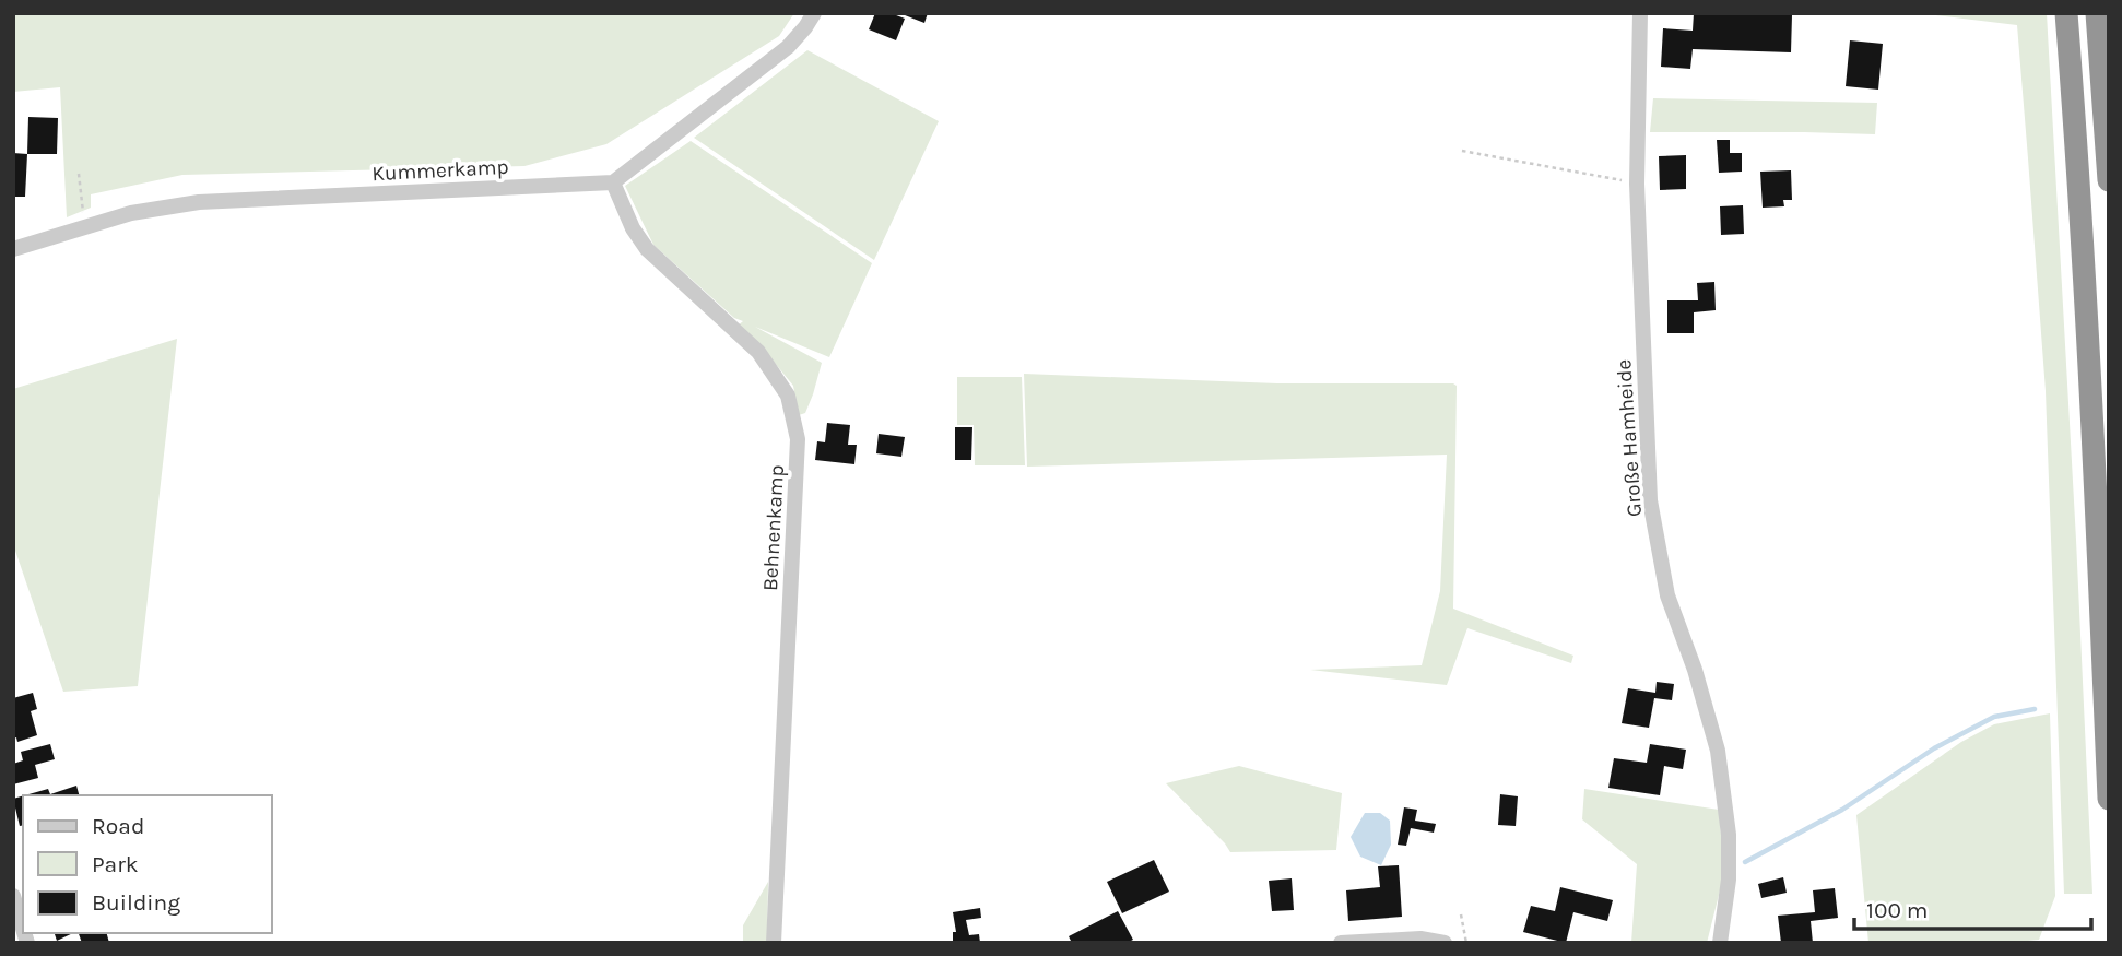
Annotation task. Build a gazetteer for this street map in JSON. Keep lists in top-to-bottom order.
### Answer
{
  "streets": {
    "street": ["Kummerkamp", "Große Hamheide", "Behnenkamp"]
  },
  "crossings": [
    ["Kummerkamp", "Behnenkamp"]
  ],
  "legend": ["Road", "Park", "Building"],
  "scale_bar": "100 m"
}
